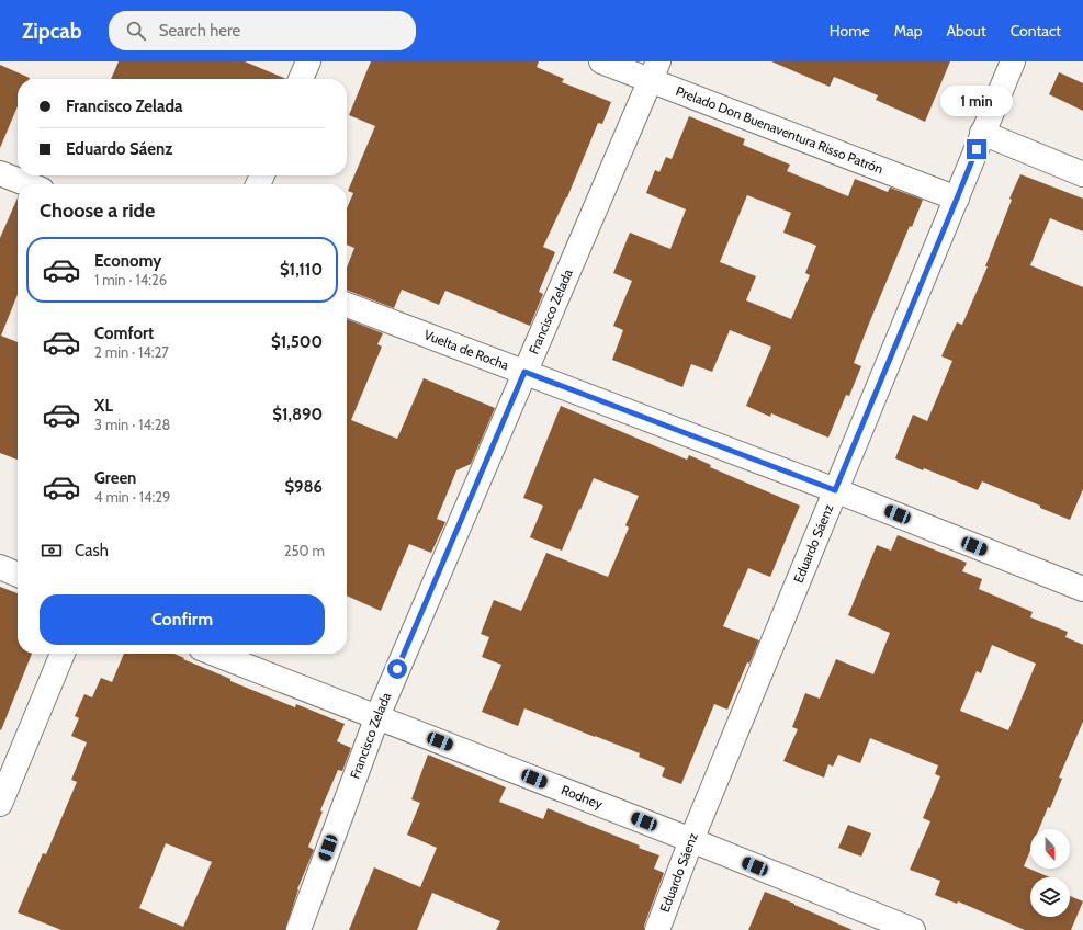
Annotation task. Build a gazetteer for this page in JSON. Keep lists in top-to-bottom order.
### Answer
{
  "streets": {
    "street": [
      "Prelado Don Buenaventura Risso Patrón",
      "Francisco Zelada",
      "Vuelta de Rocha",
      "Eduardo Sáenz",
      "Rodney"
    ]
  },
  "crossings": [
    ["Prelado Don Buenaventura Risso Patrón", "Francisco Zelada"],
    ["Prelado Don Buenaventura Risso Patrón", "Eduardo Sáenz"],
    ["Francisco Zelada", "Vuelta de Rocha"],
    ["Francisco Zelada", "Rodney"],
    ["Vuelta de Rocha", "Eduardo Sáenz"],
    ["Eduardo Sáenz", "Rodney"]
  ],
  "north": "bottom",
  "page": {
    "header": "Zipcab",
    "search": "Search here",
    "nav": [
      "Home",
      "Map",
      "About",
      "Contact"
    ],
    "banner": ["Francisco Zelada", "Eduardo Sáenz"],
    "bubble": "1 min",
    "heading": "Choose a ride",
    "list": [
      {
        "name": "Economy",
        "note": "1 min · 14:26",
        "value": "$1,110"
      },
      {
        "name": "Comfort",
        "note": "2 min · 14:27",
        "value": "$1,500"
      },
      {
        "name": "XL",
        "note": "3 min · 14:28",
        "value": "$1,890"
      },
      {
        "name": "Green",
        "note": "4 min · 14:29",
        "value": "$986"
      }
    ],
    "pay": ["Cash", "250 m"],
    "buttons": "Confirm"
  }
}
